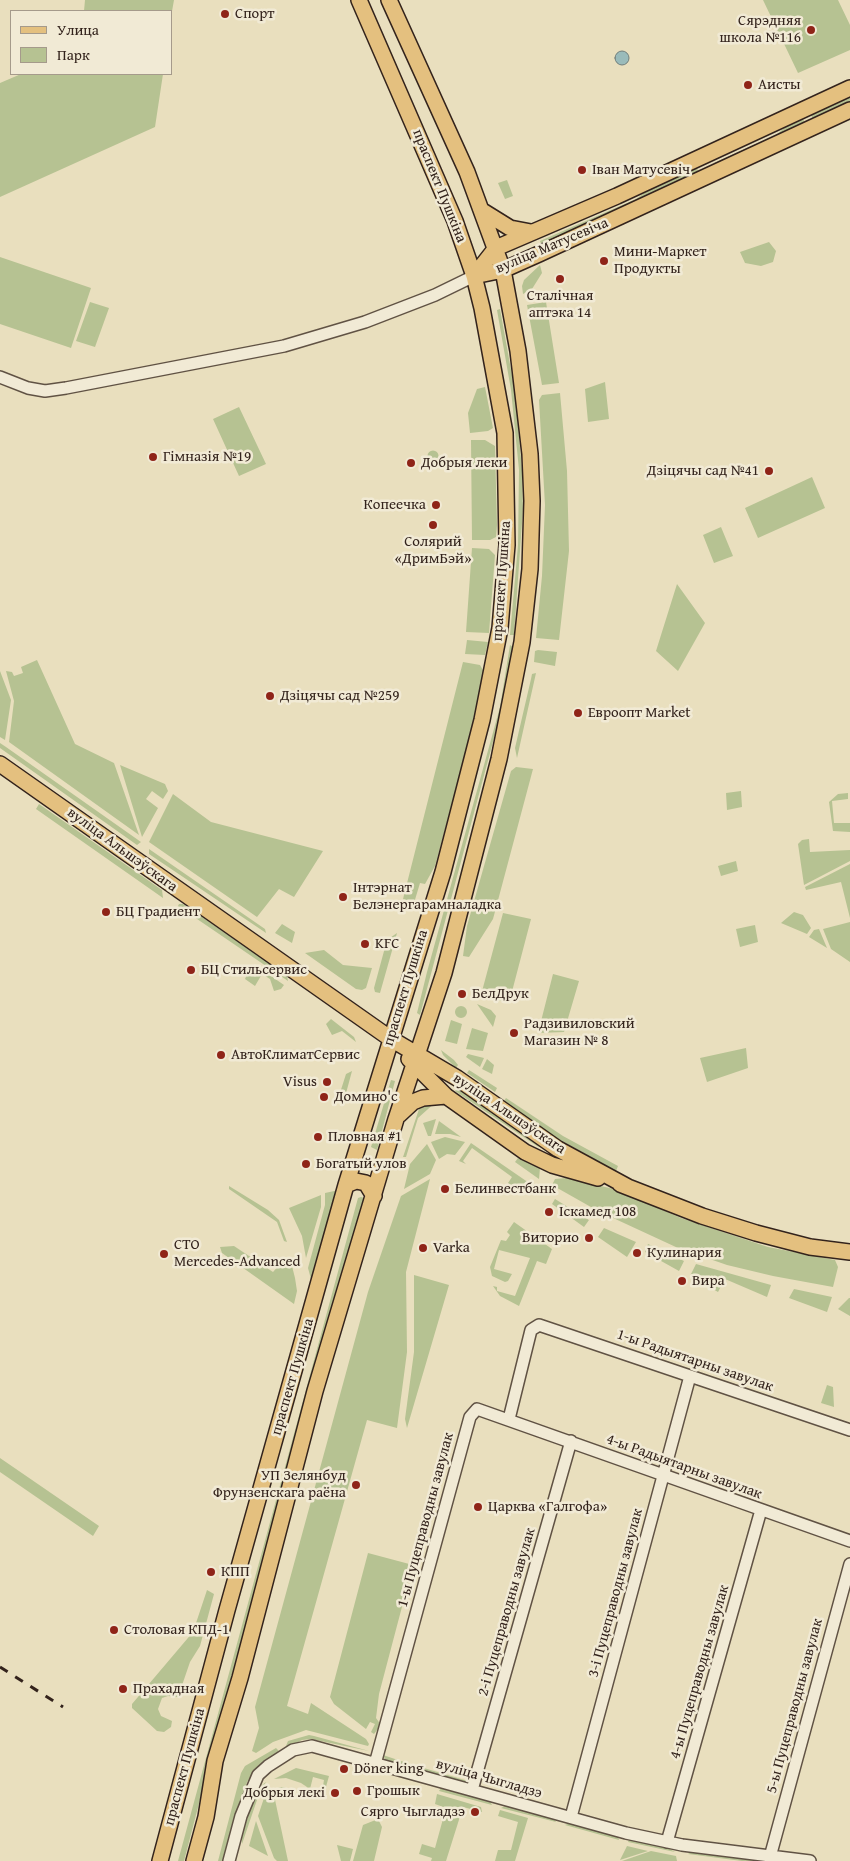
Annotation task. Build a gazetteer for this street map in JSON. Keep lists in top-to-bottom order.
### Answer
{
  "streets": {
    "main road": ["праспект Пушкіна", "вуліца Матусевіча", "вуліца Альшэўскага"],
    "street": [
      "1-ы Радыятарны завулак",
      "4-ы Радыятарны завулак",
      "1-ы Пуцеправодны завулак",
      "3-і Пуцеправодны завулак",
      "2-і Пуцеправодны завулак",
      "4-ы Пуцеправодны завулак",
      "5-ы Пуцеправодны завулак",
      "вуліца Чыгладзэ"
    ]
  },
  "crossings": [
    ["праспект Пушкіна", "вуліца Матусевіча"],
    ["праспект Пушкіна", "вуліца Альшэўскага"],
    ["1-ы Радыятарны завулак", "4-ы Радыятарны завулак"],
    ["1-ы Радыятарны завулак", "1-ы Пуцеправодны завулак"],
    ["1-ы Радыятарны завулак", "3-і Пуцеправодны завулак"],
    ["4-ы Радыятарны завулак", "1-ы Пуцеправодны завулак"],
    ["4-ы Радыятарны завулак", "3-і Пуцеправодны завулак"],
    ["4-ы Радыятарны завулак", "2-і Пуцеправодны завулак"],
    ["4-ы Радыятарны завулак", "4-ы Пуцеправодны завулак"],
    ["1-ы Пуцеправодны завулак", "вуліца Чыгладзэ"],
    ["3-і Пуцеправодны завулак", "вуліца Чыгладзэ"],
    ["2-і Пуцеправодны завулак", "вуліца Чыгладзэ"],
    ["4-ы Пуцеправодны завулак", "вуліца Чыгладзэ"],
    ["5-ы Пуцеправодны завулак", "вуліца Чыгладзэ"]
  ],
  "places": [
    "Спорт",
    "Сярэдняя школа №116",
    "Аисты",
    "Іван Матусевіч",
    "Мини-Маркет Продукты",
    "Сталічная аптэка 14",
    "Гімназія №19",
    "Добрыя леки",
    "Дзіцячы сад №41",
    "Копеечка",
    "Солярий «ДримБэй»",
    "Дзіцячы сад №259",
    "Евроопт Market",
    "Інтэрнат Белэнергарамналадка",
    "БЦ Градиент",
    "KFC",
    "БЦ Стильсервис",
    "БелДрук",
    "Радзивиловский Магазин № 8",
    "АвтоКлиматСервис",
    "Visus",
    "Домино'c",
    "Пловная #1",
    "Богатый улов",
    "Белинвестбанк",
    "Іскамед 108",
    "Виторио",
    "Varka",
    "Кулинария",
    "СТО Mercedes-Advanced",
    "Вира",
    "УП Зелянбуд Фрунзенскага раёна",
    "Царква «Галгофа»",
    "КПП",
    "Столовая КПД-1",
    "Прахадная",
    "Döner king",
    "Грошык",
    "Добрыя лекі",
    "Сярго Чыгладзэ"
  ],
  "legend": ["Улица", "Парк"]
}
